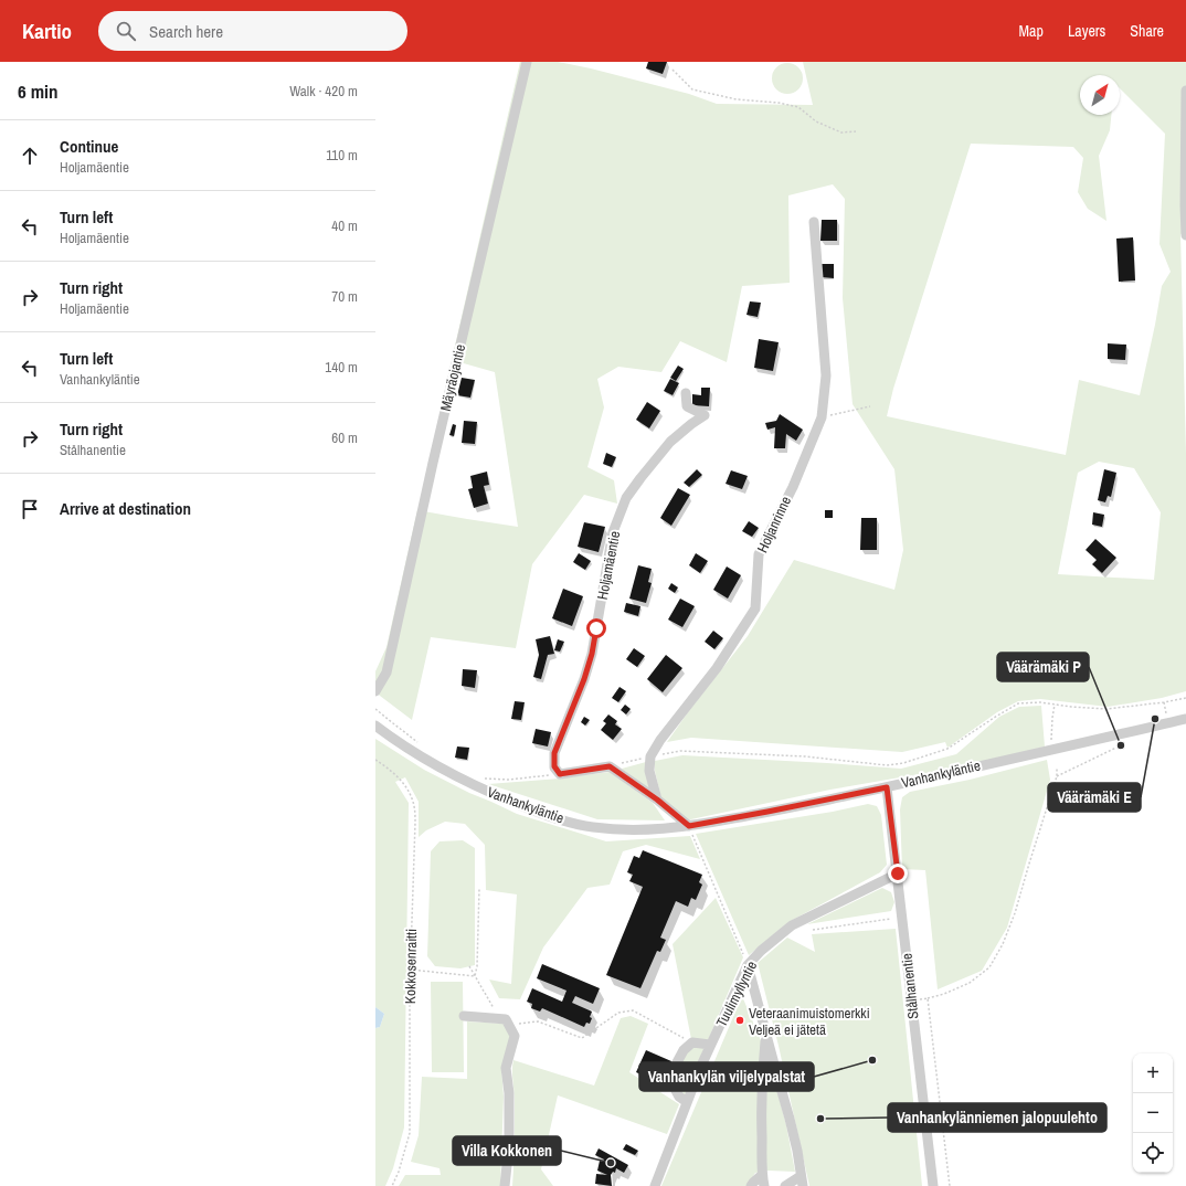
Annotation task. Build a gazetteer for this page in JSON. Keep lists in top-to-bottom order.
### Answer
{
  "streets": {
    "street": [
      "Mäyräojantie",
      "Holjanrinne",
      "Holjamäentie",
      "Vanhankyläntie",
      "Stålhanentie",
      "Tuulimyllyntie"
    ],
    "path": ["Kokkosenraitti"]
  },
  "crossings": [
    ["Holjanrinne", "Vanhankyläntie"],
    ["Holjamäentie", "Vanhankyläntie"],
    ["Vanhankyläntie", "Stålhanentie"],
    ["Stålhanentie", "Tuulimyllyntie"]
  ],
  "places": [
    "Väärämäki E",
    "Väärämäki P",
    "Veteraanimuistomerkki Veljeä ei jätetä",
    "Vanhankylän viljelypalstat",
    "Vanhankylänniemen jalopuulehto",
    "Villa Kokkonen"
  ],
  "north": "top right",
  "page": {
    "header": "Kartio",
    "search": "Search here",
    "nav": ["Map", "Layers", "Share"],
    "heading": ["6 min", "Walk · 420 m"],
    "list": [
      ["Continue", "Holjamäentie", "110 m"],
      ["Turn left", "Holjamäentie", "40 m"],
      ["Turn right", "Holjamäentie", "70 m"],
      ["Turn left", "Vanhankyläntie", "140 m"],
      ["Turn right", "Stålhanentie", "60 m"],
      "Arrive at destination"
    ],
    "map_buttons": ["+", "−"]
  }
}
